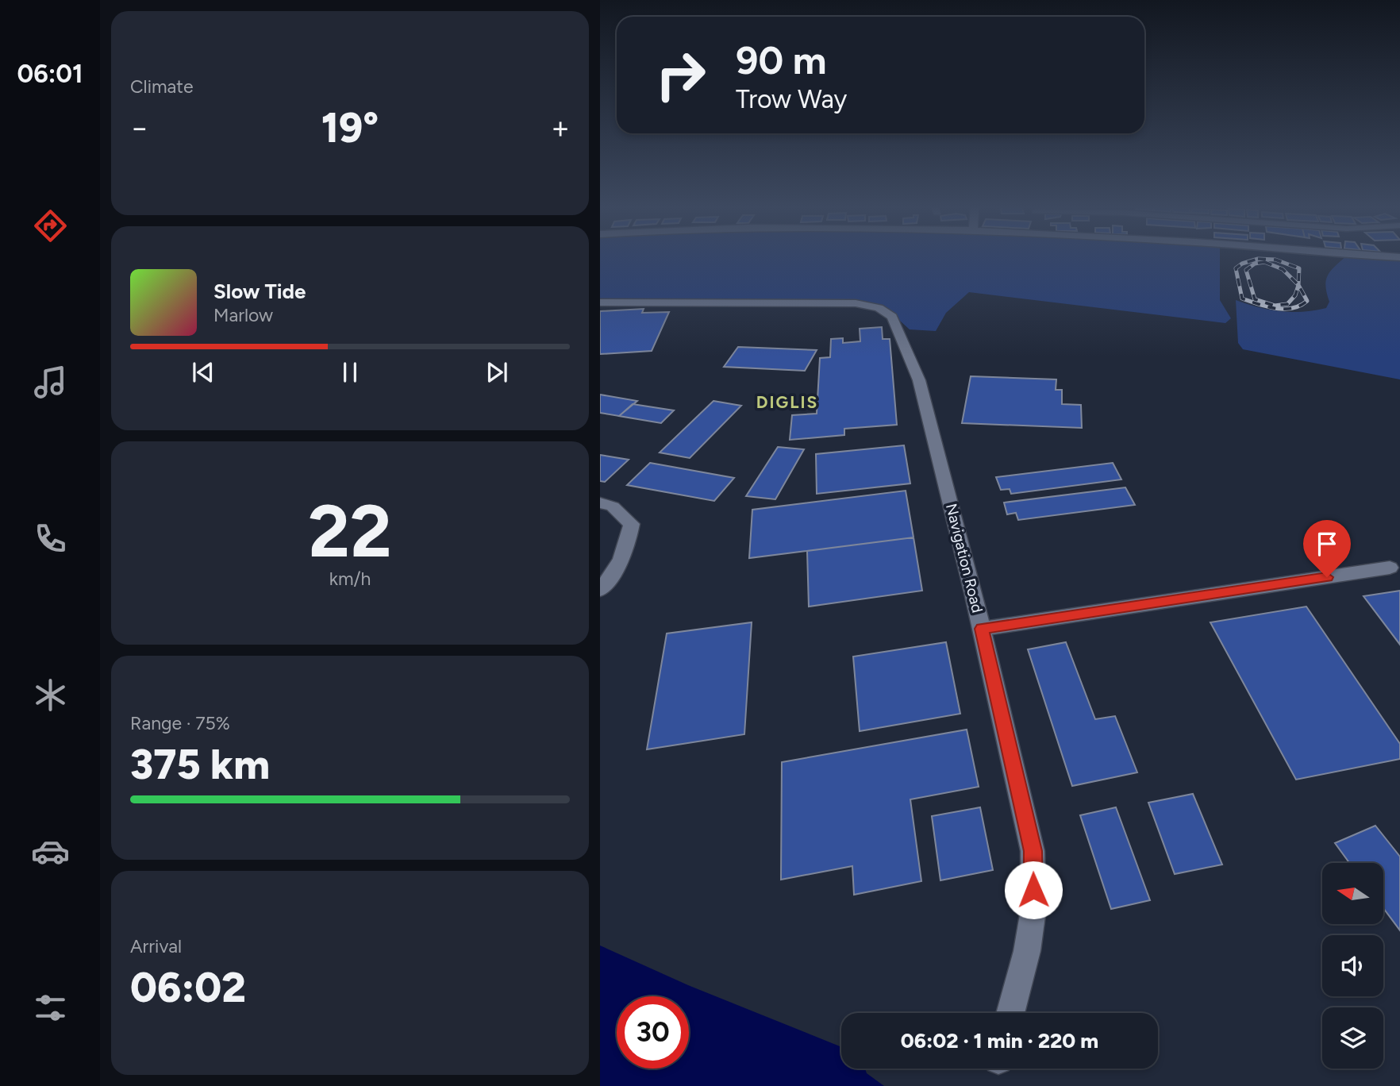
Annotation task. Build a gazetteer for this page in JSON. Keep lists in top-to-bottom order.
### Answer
{
  "streets": {
    "street": ["Navigation Road"]
  },
  "districts": ["DIGLIS"],
  "north": "left",
  "page": {
    "tabs": "06:01",
    "tile": [
      "Climate",
      ["22", "km/h"],
      ["Range · 75%", "375 km"],
      ["Arrival", "06:02"]
    ],
    "turn": ["90 m", "Trow Way"],
    "heat": ["−", "19°", "+"],
    "song": ["Slow Tide", "Marlow"],
    "limit": "30",
    "trip": "06:02 · 1 min · 220 m"
  }
}
